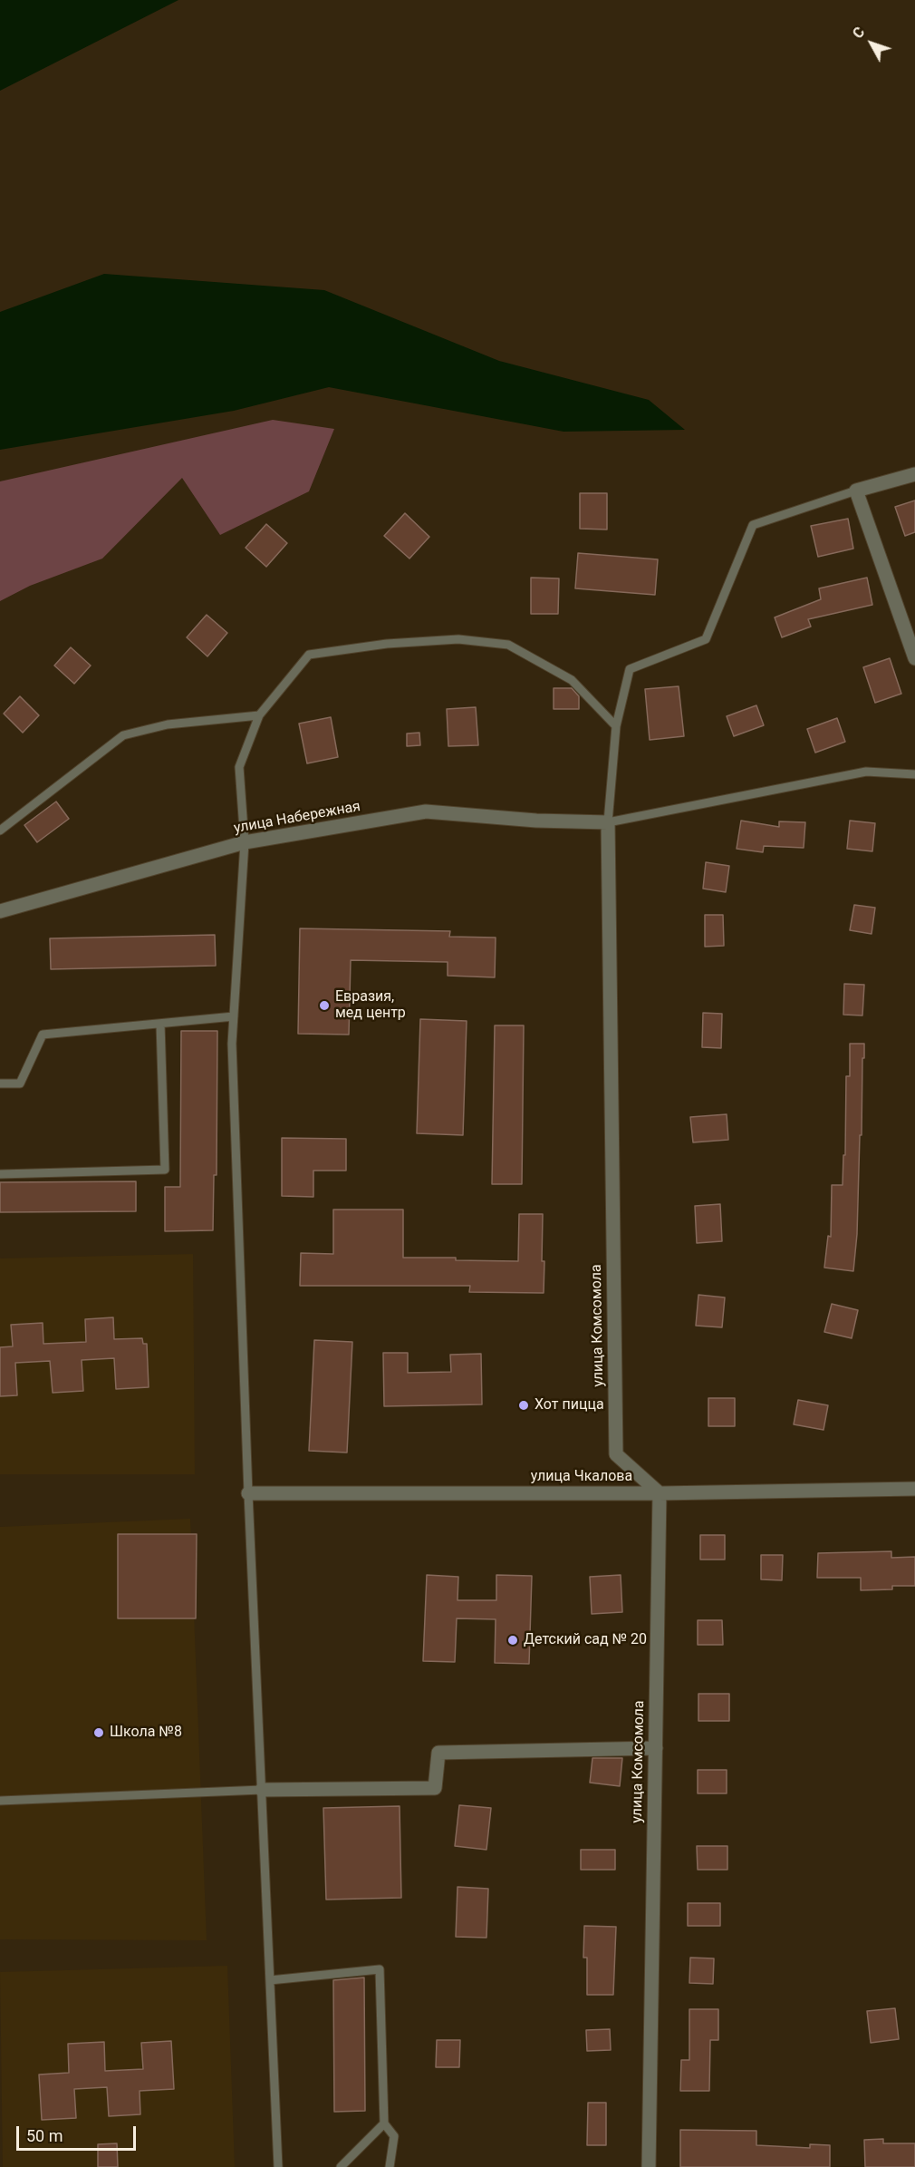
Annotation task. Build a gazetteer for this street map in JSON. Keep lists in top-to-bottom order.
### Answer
{
  "streets": {
    "street": ["улица Набережная", "улица Комсомола", "улица Чкалова"]
  },
  "crossings": [
    ["улица Набережная", "улица Комсомола"],
    ["улица Комсомола", "улица Чкалова"]
  ],
  "places": [
    "Евразия, мед центр",
    "Хот пицца",
    "Детский сад № 20",
    "Школа №8"
  ],
  "scale_bar": "50 m",
  "north": "top left"
}
